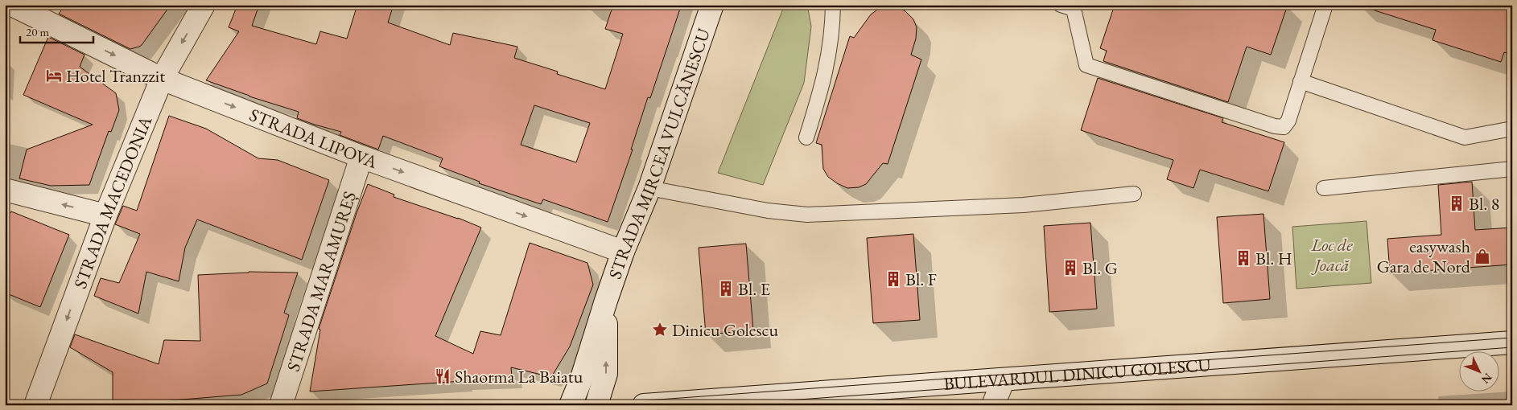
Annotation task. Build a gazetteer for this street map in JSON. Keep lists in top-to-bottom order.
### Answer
{
  "streets": {
    "street": [
      "STRADA LIPOVA",
      "STRADA MIRCEA VULCĂNESCU",
      "STRADA MACEDONIA",
      "STRADA MARAMUREȘ",
      "BULEVARDUL DINICU GOLESCU"
    ]
  },
  "crossings": [
    ["STRADA LIPOVA", "STRADA MIRCEA VULCĂNESCU"],
    ["STRADA LIPOVA", "STRADA MACEDONIA"],
    ["STRADA LIPOVA", "STRADA MARAMUREȘ"]
  ],
  "one_way": ["STRADA LIPOVA", "STRADA MACEDONIA"],
  "parks": ["Loc de Joacă"],
  "places": {
    "hotel": ["Hotel Tranzzit"],
    "building": [
      "Bl. 8",
      "Bl. H",
      "Bl. G",
      "Bl. F",
      "Bl. E"
    ],
    "shop": ["easywash Gara de Nord"],
    "place": ["Dinicu Golescu"],
    "restaurant": ["Shaorma La Baiatu"]
  },
  "scale_bar": "20 m",
  "north": "bottom right"
}
